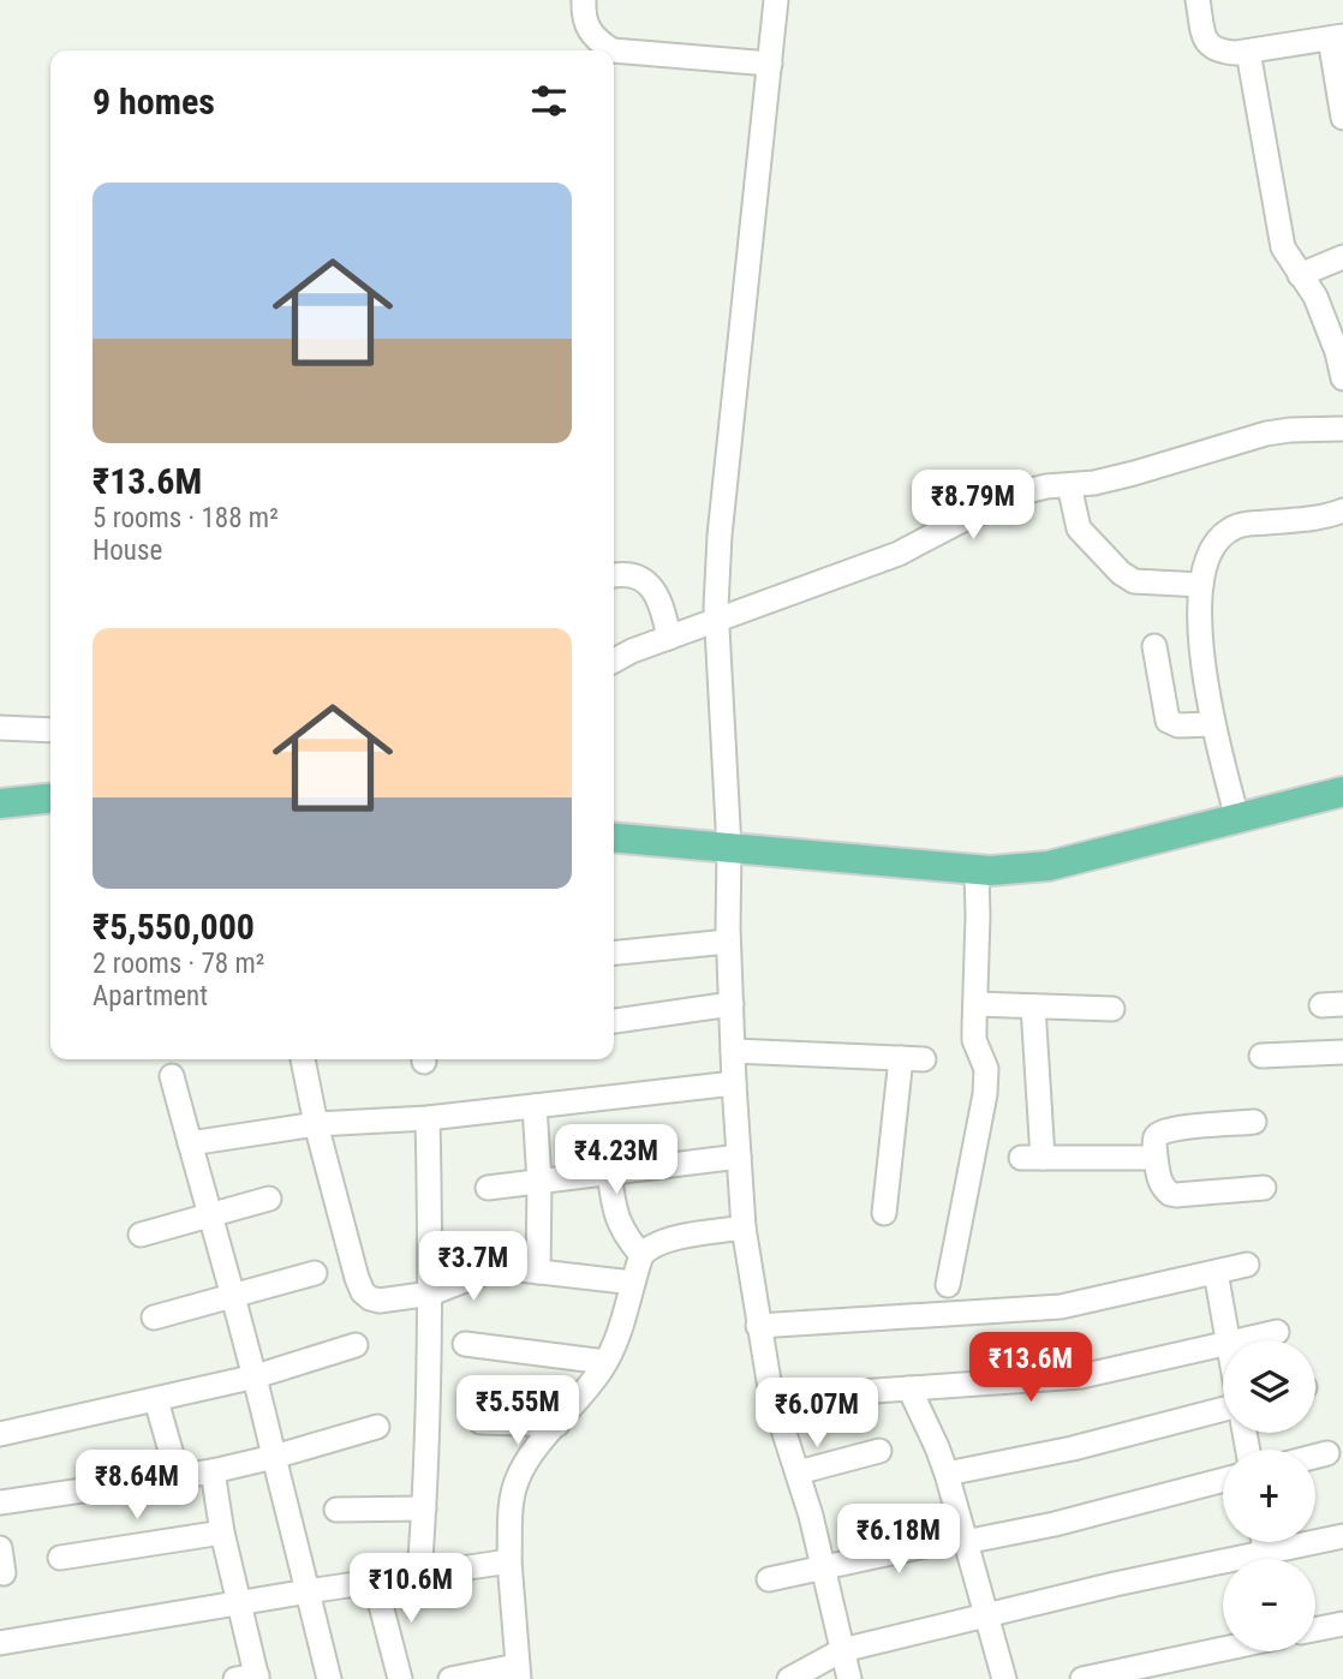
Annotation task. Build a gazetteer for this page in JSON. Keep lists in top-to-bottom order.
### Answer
{
  "page": {
    "heading": "9 homes",
    "list": [
      {
        "name": "₹13.6M",
        "note": "5 rooms · 188 m² · House"
      },
      {
        "name": "₹5,550,000",
        "note": "2 rooms · 78 m² · Apartment"
      }
    ],
    "price": [
      "₹8.79M",
      "₹4.23M",
      "₹3.7M",
      "₹13.6M",
      "₹5.55M",
      "₹6.07M",
      "₹8.64M",
      "₹6.18M",
      "₹10.6M"
    ],
    "map_buttons": ["+", "−"]
  }
}
